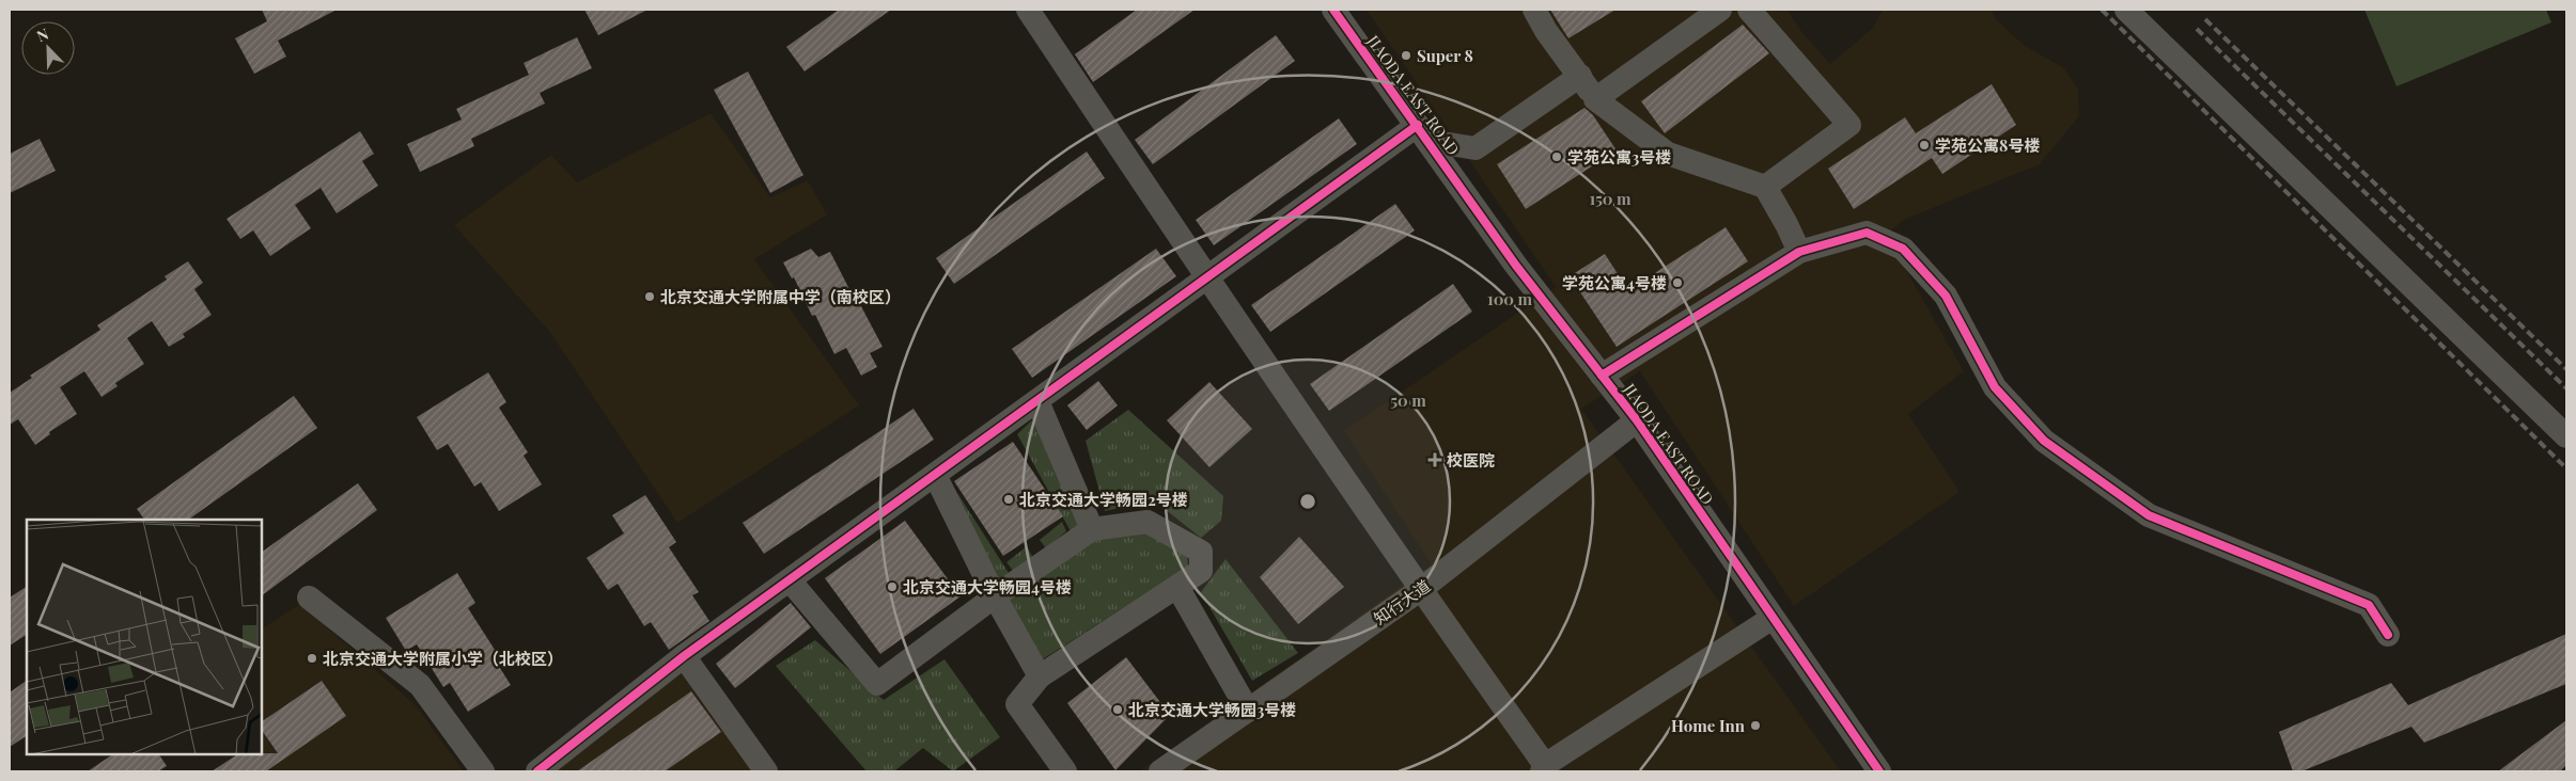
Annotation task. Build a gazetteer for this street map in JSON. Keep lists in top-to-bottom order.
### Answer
{
  "streets": {
    "street": ["JIAODA EAST ROAD", "知行大道"]
  },
  "crossings": [
    ["JIAODA EAST ROAD", "知行大道"]
  ],
  "places": {
    "other": [
      "Super 8",
      "学苑公寓8号楼",
      "学苑公寓3号楼",
      "学苑公寓4号楼",
      "北京交通大学附属中学（南校区）",
      "北京交通大学畅园2号楼",
      "北京交通大学畅园4号楼",
      "北京交通大学附属小学（北校区）",
      "北京交通大学畅园3号楼",
      "Home Inn"
    ],
    "health": ["校医院"]
  },
  "north": "top left",
  "rings": ["150 m", "100 m", "50 m"]
}
